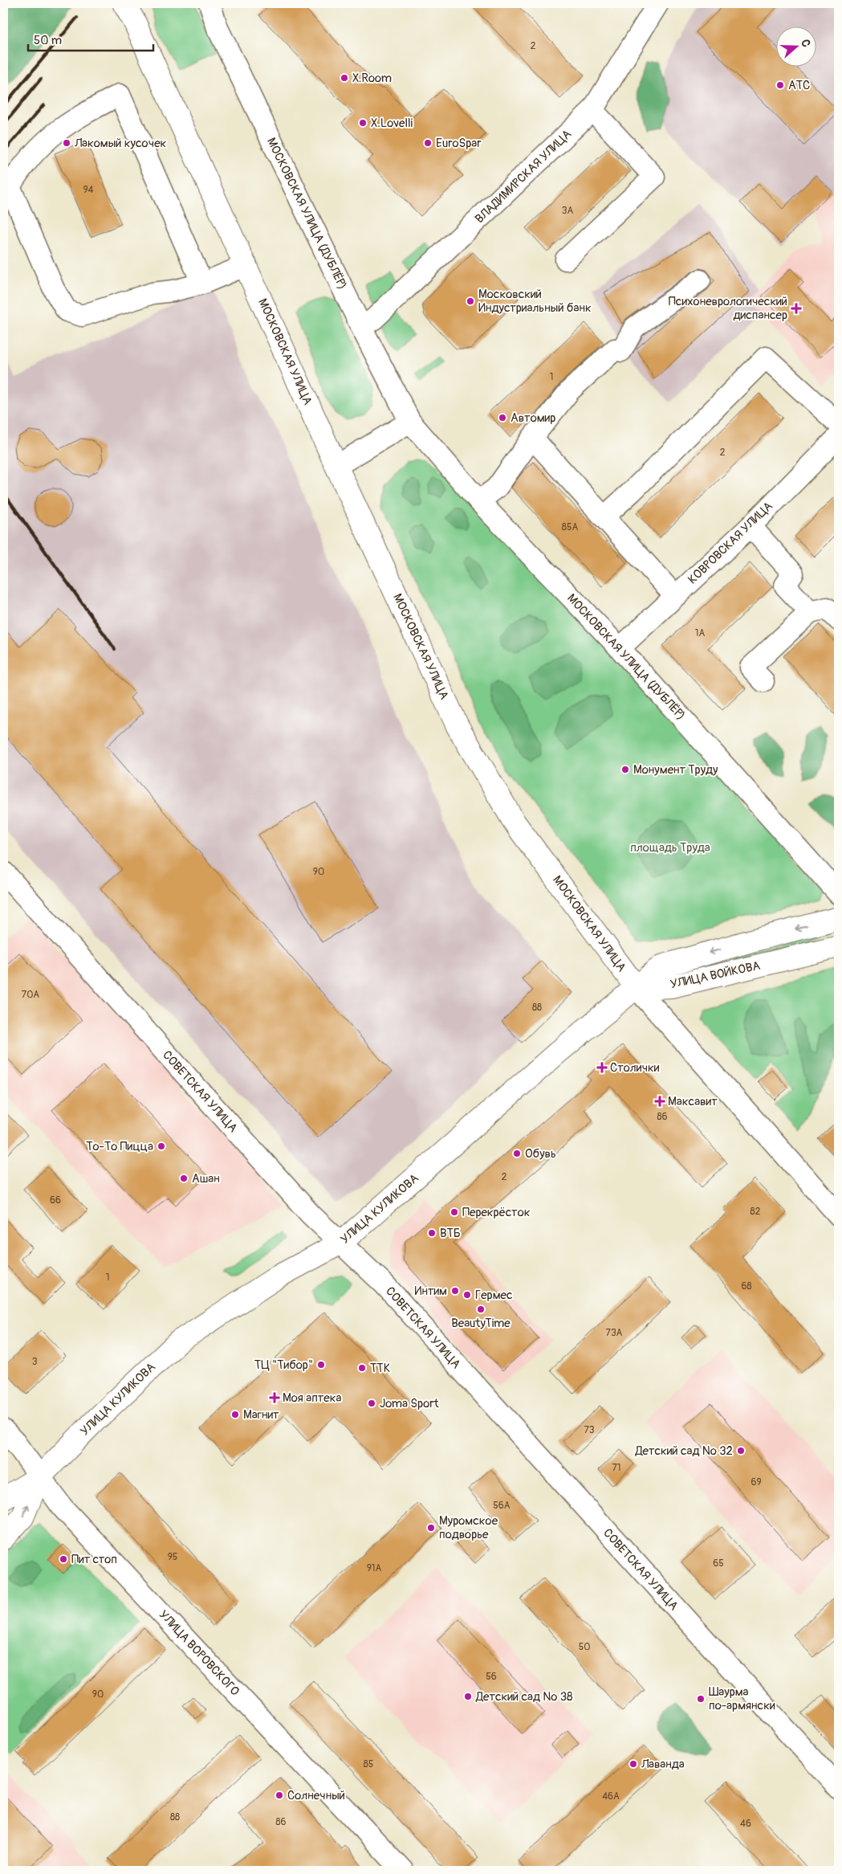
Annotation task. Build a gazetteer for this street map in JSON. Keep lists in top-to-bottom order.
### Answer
{
  "streets": {
    "main road": ["МОСКОВСКАЯ УЛИЦА", "УЛИЦА ВОЙКОВА", "УЛИЦА КУЛИКОВА"],
    "street": [
      "ВЛАДИМИРСКАЯ УЛИЦА",
      "МОСКОВСКАЯ УЛИЦА (ДУБЛЁР)",
      "КОВРОВСКАЯ УЛИЦА",
      "СОВЕТСКАЯ УЛИЦА",
      "УЛИЦА ВОРОВСКОГО"
    ]
  },
  "crossings": [
    ["ВЛАДИМИРСКАЯ УЛИЦА", "МОСКОВСКАЯ УЛИЦА (ДУБЛЁР)"],
    ["МОСКОВСКАЯ УЛИЦА (ДУБЛЁР)", "КОВРОВСКАЯ УЛИЦА"],
    ["МОСКОВСКАЯ УЛИЦА", "УЛИЦА ВОЙКОВА"],
    ["МОСКОВСКАЯ УЛИЦА", "УЛИЦА КУЛИКОВА"],
    ["УЛИЦА ВОЙКОВА", "УЛИЦА КУЛИКОВА"],
    ["СОВЕТСКАЯ УЛИЦА", "УЛИЦА КУЛИКОВА"],
    ["УЛИЦА КУЛИКОВА", "УЛИЦА ВОРОВСКОГО"]
  ],
  "parks": ["площадь Труда"],
  "places": {
    "other": [
      "Х.Room",
      "АТС",
      "X.Lovelli",
      "Лакомый кусочек",
      "EuroSpar",
      "Московский Индустриальный банк",
      "Автомир",
      "Монумент Труду",
      "То-То Пицца",
      "Обувь",
      "Ашан",
      "Перекрёсток",
      "ВТБ",
      "Интим",
      "Гермес",
      "BeautyTime",
      "ТЦ \"Тибор\"",
      "ТТК",
      "Joma Sport",
      "Магнит",
      "Детский сад № 32",
      "Муромское подворье",
      "Пит стоп",
      "Детский сад № 38",
      "Шаурма по-армянски",
      "Лаванда",
      "Солнечный"
    ],
    "health": [
      "Психоневрологический диспансер",
      "Столички",
      "Максавит",
      "Моя аптека"
    ]
  },
  "house_numbers": [
    "2",
    "94",
    "3А",
    "1",
    "2",
    "85А",
    "1А",
    "90",
    "70А",
    "88",
    "86",
    "2",
    "66",
    "82",
    "1",
    "68",
    "73А",
    "3",
    "73",
    "71",
    "69",
    "56А",
    "95",
    "65",
    "91А",
    "50",
    "56",
    "90",
    "85",
    "46А",
    "88",
    "86",
    "46"
  ],
  "scale_bar": "50 m",
  "north": "right"
}
